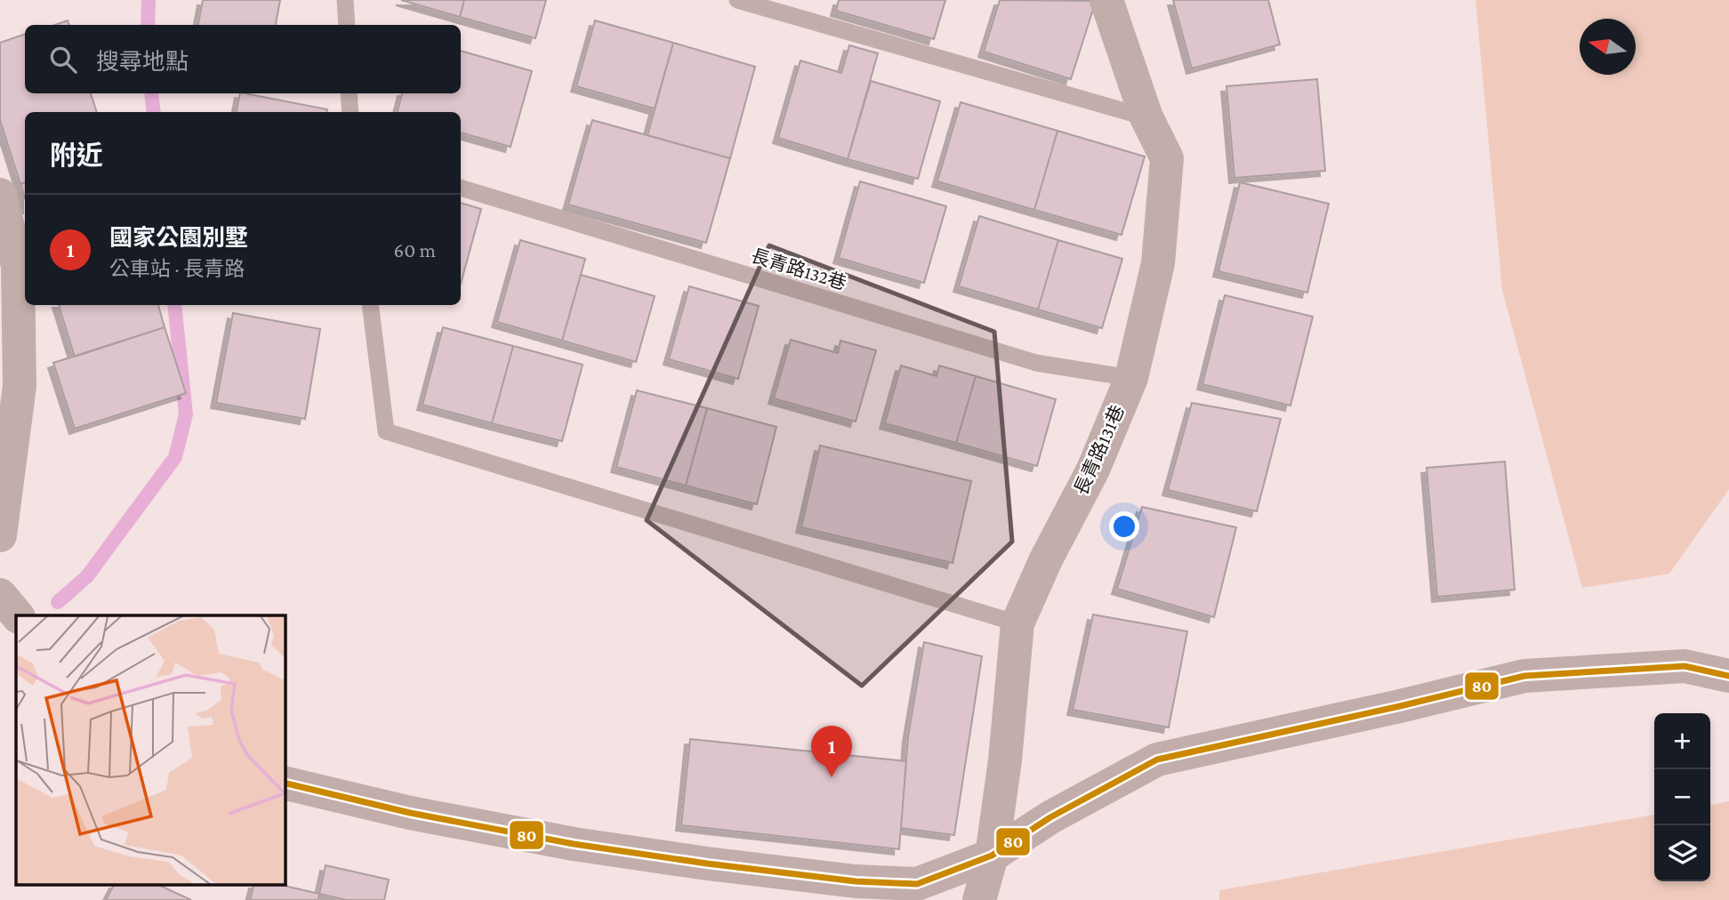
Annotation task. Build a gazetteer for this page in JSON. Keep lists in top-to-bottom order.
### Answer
{
  "streets": {
    "street": ["長青路131巷"],
    "lane": ["長青路132巷"]
  },
  "crossings": [
    ["長青路132巷", "長青路131巷"]
  ],
  "lines": ["transit line 80"],
  "north": "left",
  "page": {
    "search": "搜尋地點",
    "heading": "附近",
    "list": [
      {
        "mark": "1",
        "name": "國家公園別墅",
        "note": "公車站 · 長青路",
        "value": "60 m"
      }
    ],
    "map_buttons": ["+", "−"],
    "pins": "1"
  }
}
